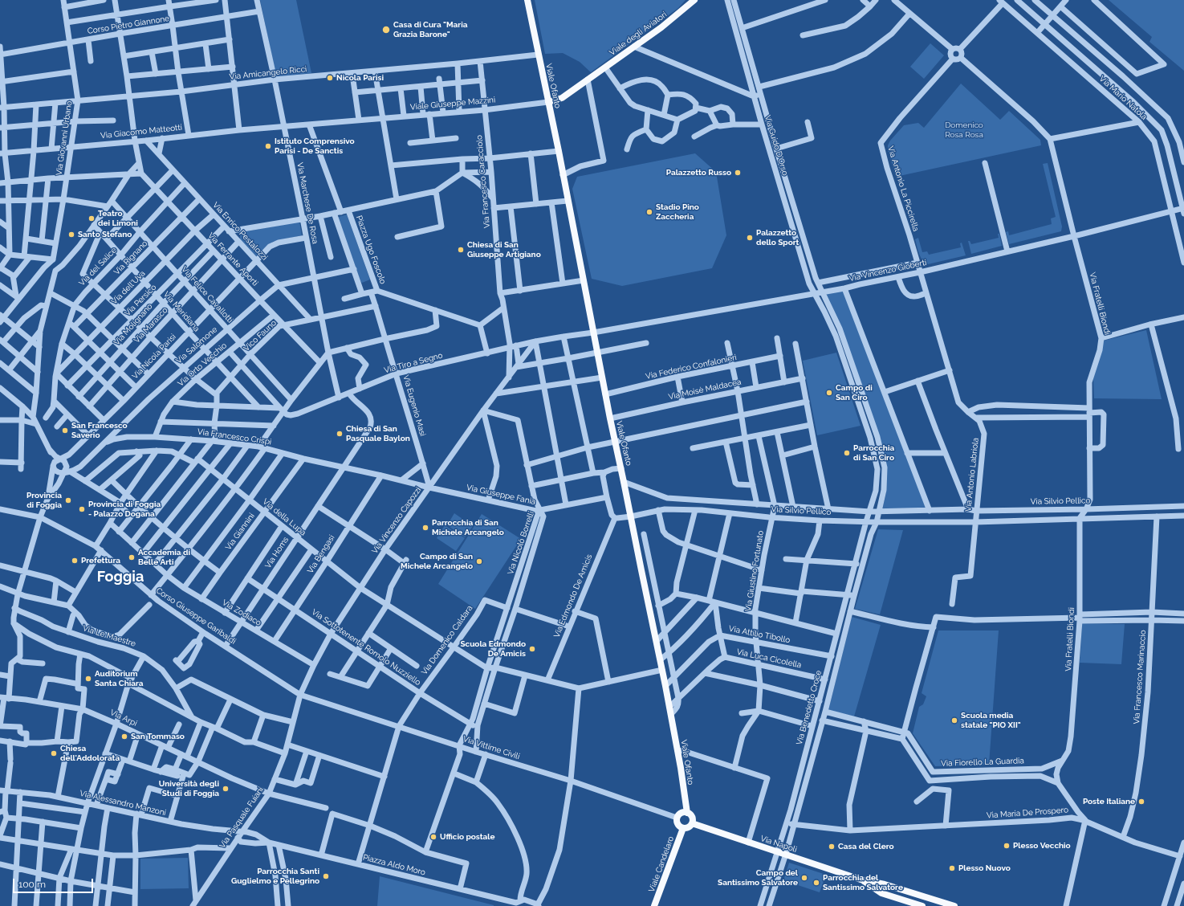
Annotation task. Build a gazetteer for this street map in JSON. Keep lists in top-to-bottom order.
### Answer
{
  "streets": {
    "main road": [
      "Viale degli Aviatori",
      "Viale Ofanto",
      "Via Napoli",
      "Viale Candelaro"
    ],
    "street": [
      "Corso Pietro Giannone",
      "Via Amicangelo Ricci",
      "Via Mario Natola",
      "Viale Giuseppe Mazzini",
      "Via Giacomo Matteotti",
      "Via Giovanni Urbano",
      "Via Guido D'Orso",
      "Via Francesco Caracciolo",
      "Via Antonio La Piccirella",
      "Via Marchese De Rosa",
      "Via Enrico Pestalozzi",
      "Piazza Ugo Foscolo",
      "Via Rignano",
      "Via Ferrante Aporti",
      "Via del Salice",
      "Via Vincenzo Gioberti",
      "Via dell'Uva",
      "Via Felice Cavallotti",
      "Via Persico",
      "Via Fratelli Biondi",
      "Via Meridiana",
      "Via Molignano",
      "Via Marasco",
      "Vico Fauno",
      "Via Salomone",
      "Via Nicola Parisi",
      "Via Tiro a Segno",
      "Via Orto Vecchio",
      "Via Federico Confalonieri",
      "Via Moisè Maldacea",
      "Via Eugenio Masi",
      "Via Francesco Crispi",
      "Via Antonio Labriola",
      "Via Giuseppe Fania",
      "Via Silvio Pellico",
      "Via della Lupa",
      "Via Vincenzo Capozzi",
      "Via Giannini",
      "Via Nicolò Borrelli",
      "Via Homs",
      "Via Bengasi",
      "Via Giustino Fortunato",
      "Via Edmondo De Amicis",
      "Via Zodiaco",
      "Corso Giuseppe Garibaldi",
      "Via Attilio Tibollo",
      "Via Le Maestre",
      "Via Domenico Caldara",
      "Via Sottotenente Romolo Nuzziello",
      "Via Luca Cicolella",
      "Via Francesco Marinaccio",
      "Via Benedetto Croce",
      "Via Arpi",
      "Via Vittime Civili",
      "Via Fiorello La Guardia",
      "Via Alessandro Manzoni",
      "Via Maria De Prospero",
      "Via Pasquale Fuiani",
      "Piazza Aldo Moro"
    ]
  },
  "crossings": [
    ["Corso Pietro Giannone", "Via Giovanni Urbano"],
    ["Corso Pietro Giannone", "Via Marchese De Rosa"],
    ["Viale degli Aviatori", "Viale Ofanto"],
    ["Viale degli Aviatori", "Viale Giuseppe Mazzini"],
    ["Via Amicangelo Ricci", "Viale Ofanto"],
    ["Via Amicangelo Ricci", "Via Giovanni Urbano"],
    ["Via Amicangelo Ricci", "Via Francesco Caracciolo"],
    ["Via Amicangelo Ricci", "Via Marchese De Rosa"],
    ["Viale Ofanto", "Viale Giuseppe Mazzini"],
    ["Viale Ofanto", "Via Vincenzo Gioberti"],
    ["Viale Ofanto", "Via Federico Confalonieri"],
    ["Viale Ofanto", "Via Moisè Maldacea"],
    ["Viale Ofanto", "Via Silvio Pellico"],
    ["Viale Ofanto", "Via Attilio Tibollo"],
    ["Viale Ofanto", "Via Luca Cicolella"],
    ["Viale Ofanto", "Via Vittime Civili"],
    ["Viale Ofanto", "Via Napoli"],
    ["Viale Ofanto", "Viale Candelaro"],
    ["Via Mario Natola", "Via Vincenzo Gioberti"],
    ["Viale Giuseppe Mazzini", "Via Giacomo Matteotti"],
    ["Viale Giuseppe Mazzini", "Via Francesco Caracciolo"],
    ["Viale Giuseppe Mazzini", "Via Marchese De Rosa"],
    ["Via Giacomo Matteotti", "Via Giovanni Urbano"],
    ["Via Giacomo Matteotti", "Via Marchese De Rosa"],
    ["Via Giacomo Matteotti", "Via Enrico Pestalozzi"],
    ["Via Guido D'Orso", "Via Vincenzo Gioberti"],
    ["Via Guido D'Orso", "Via Benedetto Croce"],
    ["Via Francesco Caracciolo", "Via Tiro a Segno"],
    ["Via Francesco Caracciolo", "Via Vincenzo Capozzi"],
    ["Via Antonio La Piccirella", "Via Vincenzo Gioberti"],
    ["Via Antonio La Piccirella", "Via Antonio Labriola"],
    ["Via Marchese De Rosa", "Vico Fauno"],
    ["Via Marchese De Rosa", "Via Salomone"],
    ["Via Marchese De Rosa", "Via Nicola Parisi"],
    ["Via Marchese De Rosa", "Via Tiro a Segno"],
    ["Via Enrico Pestalozzi", "Via Rignano"],
    ["Via Enrico Pestalozzi", "Via del Salice"],
    ["Via Enrico Pestalozzi", "Via dell'Uva"],
    ["Via Enrico Pestalozzi", "Via Persico"],
    ["Via Enrico Pestalozzi", "Via Marasco"],
    ["Via Enrico Pestalozzi", "Vico Fauno"],
    ["Via Enrico Pestalozzi", "Via Salomone"],
    ["Via Enrico Pestalozzi", "Via Nicola Parisi"],
    ["Piazza Ugo Foscolo", "Via Eugenio Masi"],
    ["Via Rignano", "Via Ferrante Aporti"],
    ["Via Rignano", "Via Felice Cavallotti"],
    ["Via Rignano", "Via Meridiana"],
    ["Via Ferrante Aporti", "Via del Salice"],
    ["Via Ferrante Aporti", "Via dell'Uva"],
    ["Via Ferrante Aporti", "Via Persico"],
    ["Via Ferrante Aporti", "Via Molignano"],
    ["Via Ferrante Aporti", "Via Marasco"],
    ["Via Ferrante Aporti", "Vico Fauno"],
    ["Via Ferrante Aporti", "Via Salomone"],
    ["Via Ferrante Aporti", "Via Nicola Parisi"],
    ["Via Ferrante Aporti", "Via Orto Vecchio"],
    ["Via del Salice", "Via dell'Uva"],
    ["Via del Salice", "Via Felice Cavallotti"],
    ["Via del Salice", "Via Meridiana"],
    ["Via Vincenzo Gioberti", "Via Fratelli Biondi"],
    ["Via Vincenzo Gioberti", "Via Tiro a Segno"],
    ["Via Vincenzo Gioberti", "Via Antonio Labriola"],
    ["Via dell'Uva", "Via Felice Cavallotti"],
    ["Via dell'Uva", "Via Meridiana"],
    ["Via Felice Cavallotti", "Via Persico"],
    ["Via Felice Cavallotti", "Via Molignano"],
    ["Via Felice Cavallotti", "Via Marasco"],
    ["Via Felice Cavallotti", "Vico Fauno"],
    ["Via Felice Cavallotti", "Via Salomone"],
    ["Via Felice Cavallotti", "Via Nicola Parisi"],
    ["Via Felice Cavallotti", "Via Orto Vecchio"],
    ["Via Persico", "Via Meridiana"],
    ["Via Fratelli Biondi", "Via Silvio Pellico"],
    ["Via Fratelli Biondi", "Via Fiorello La Guardia"],
    ["Via Meridiana", "Via Molignano"],
    ["Via Meridiana", "Via Marasco"],
    ["Via Meridiana", "Vico Fauno"],
    ["Via Meridiana", "Via Salomone"],
    ["Via Meridiana", "Via Nicola Parisi"],
    ["Via Meridiana", "Via Tiro a Segno"],
    ["Via Meridiana", "Via Orto Vecchio"],
    ["Vico Fauno", "Via Eugenio Masi"],
    ["Via Salomone", "Via Francesco Crispi"],
    ["Via Tiro a Segno", "Via Orto Vecchio"],
    ["Via Tiro a Segno", "Via Eugenio Masi"],
    ["Via Tiro a Segno", "Via Vincenzo Capozzi"],
    ["Via Tiro a Segno", "Via Homs"],
    ["Via Orto Vecchio", "Via Francesco Crispi"],
    ["Via Eugenio Masi", "Via Francesco Crispi"],
    ["Via Eugenio Masi", "Via Giuseppe Fania"],
    ["Via Eugenio Masi", "Via Vincenzo Capozzi"],
    ["Via Francesco Crispi", "Via Giuseppe Fania"],
    ["Via Francesco Crispi", "Via Vincenzo Capozzi"],
    ["Via Francesco Crispi", "Via Giannini"],
    ["Via Francesco Crispi", "Via Homs"],
    ["Via Francesco Crispi", "Via Bengasi"],
    ["Via Antonio Labriola", "Via Silvio Pellico"],
    ["Via Giuseppe Fania", "Via Vincenzo Capozzi"],
    ["Via Giuseppe Fania", "Via Nicolò Borrelli"],
    ["Via Silvio Pellico", "Via Giustino Fortunato"],
    ["Via Silvio Pellico", "Via Edmondo De Amicis"],
    ["Via Silvio Pellico", "Via Francesco Marinaccio"],
    ["Via Silvio Pellico", "Via Benedetto Croce"],
    ["Via della Lupa", "Via Vincenzo Capozzi"],
    ["Via della Lupa", "Via Giannini"],
    ["Via della Lupa", "Via Nicolò Borrelli"],
    ["Via della Lupa", "Via Homs"],
    ["Via della Lupa", "Via Bengasi"],
    ["Via della Lupa", "Via Domenico Caldara"],
    ["Via Vincenzo Capozzi", "Via Zodiaco"],
    ["Via Vincenzo Capozzi", "Corso Giuseppe Garibaldi"],
    ["Via Vincenzo Capozzi", "Via Sottotenente Romolo Nuzziello"],
    ["Via Vincenzo Capozzi", "Via Vittime Civili"],
    ["Via Vincenzo Capozzi", "Via Pasquale Fuiani"],
    ["Via Giannini", "Via Zodiaco"],
    ["Via Nicolò Borrelli", "Via Domenico Caldara"],
    ["Via Nicolò Borrelli", "Via Sottotenente Romolo Nuzziello"],
    ["Via Nicolò Borrelli", "Via Vittime Civili"],
    ["Via Homs", "Via Zodiaco"],
    ["Via Homs", "Corso Giuseppe Garibaldi"],
    ["Via Homs", "Via Sottotenente Romolo Nuzziello"],
    ["Via Bengasi", "Via Zodiaco"],
    ["Via Bengasi", "Via Sottotenente Romolo Nuzziello"],
    ["Via Giustino Fortunato", "Via Attilio Tibollo"],
    ["Via Giustino Fortunato", "Via Luca Cicolella"],
    ["Corso Giuseppe Garibaldi", "Via Vittime Civili"],
    ["Corso Giuseppe Garibaldi", "Via Pasquale Fuiani"],
    ["Via Attilio Tibollo", "Via Benedetto Croce"],
    ["Via Domenico Caldara", "Via Sottotenente Romolo Nuzziello"],
    ["Via Domenico Caldara", "Via Vittime Civili"],
    ["Via Domenico Caldara", "Piazza Aldo Moro"],
    ["Via Luca Cicolella", "Via Benedetto Croce"],
    ["Via Francesco Marinaccio", "Via Maria De Prospero"],
    ["Via Benedetto Croce", "Via Maria De Prospero"],
    ["Via Benedetto Croce", "Via Napoli"],
    ["Via Arpi", "Via Pasquale Fuiani"],
    ["Via Vittime Civili", "Via Pasquale Fuiani"],
    ["Via Vittime Civili", "Via Napoli"],
    ["Via Vittime Civili", "Viale Candelaro"],
    ["Via Alessandro Manzoni", "Via Pasquale Fuiani"],
    ["Via Alessandro Manzoni", "Piazza Aldo Moro"],
    ["Via Pasquale Fuiani", "Piazza Aldo Moro"],
    ["Via Napoli", "Viale Candelaro"]
  ],
  "districts": ["Foggia"],
  "parks": ["Domenico Rosa Rosa"],
  "places": [
    "Casa di Cura \"Maria Grazia Barone\"",
    "Nicola Parisi",
    "Istituto Comprensivo Parisi - De Sanctis",
    "Palazzetto Russo",
    "Stadio Pino Zaccheria",
    "Teatro dei Limoni",
    "Santo Stefano",
    "Palazzetto dello Sport",
    "Chiesa di San Giuseppe Artigiano",
    "Campo di San Ciro",
    "San Francesco Saverio",
    "Chiesa di San Pasquale Baylon",
    "Parrocchia di San Ciro",
    "Provincia di Foggia",
    "Provincia di Foggia - Palazzo Dogana",
    "Parrocchia di San Michele Arcangelo",
    "Accademia di Belle Arti",
    "Prefettura",
    "Campo di San Michele Arcangelo",
    "Scuola Edmondo De Amicis",
    "Auditorium Santa Chiara",
    "Scuola media statale \"PIO XII\"",
    "San Tommaso",
    "Chiesa dell'Addolorata",
    "Università degli Studi di Foggia",
    "Poste Italiane",
    "Ufficio postale",
    "Plesso Vecchio",
    "Casa del Clero",
    "Plesso Nuovo",
    "Parrocchia Santi Guglielmo e Pellegrino",
    "Campo del Santissimo Salvatore",
    "Parrocchia del Santissimo Salvatore"
  ],
  "scale_bar": "100 m"
}
